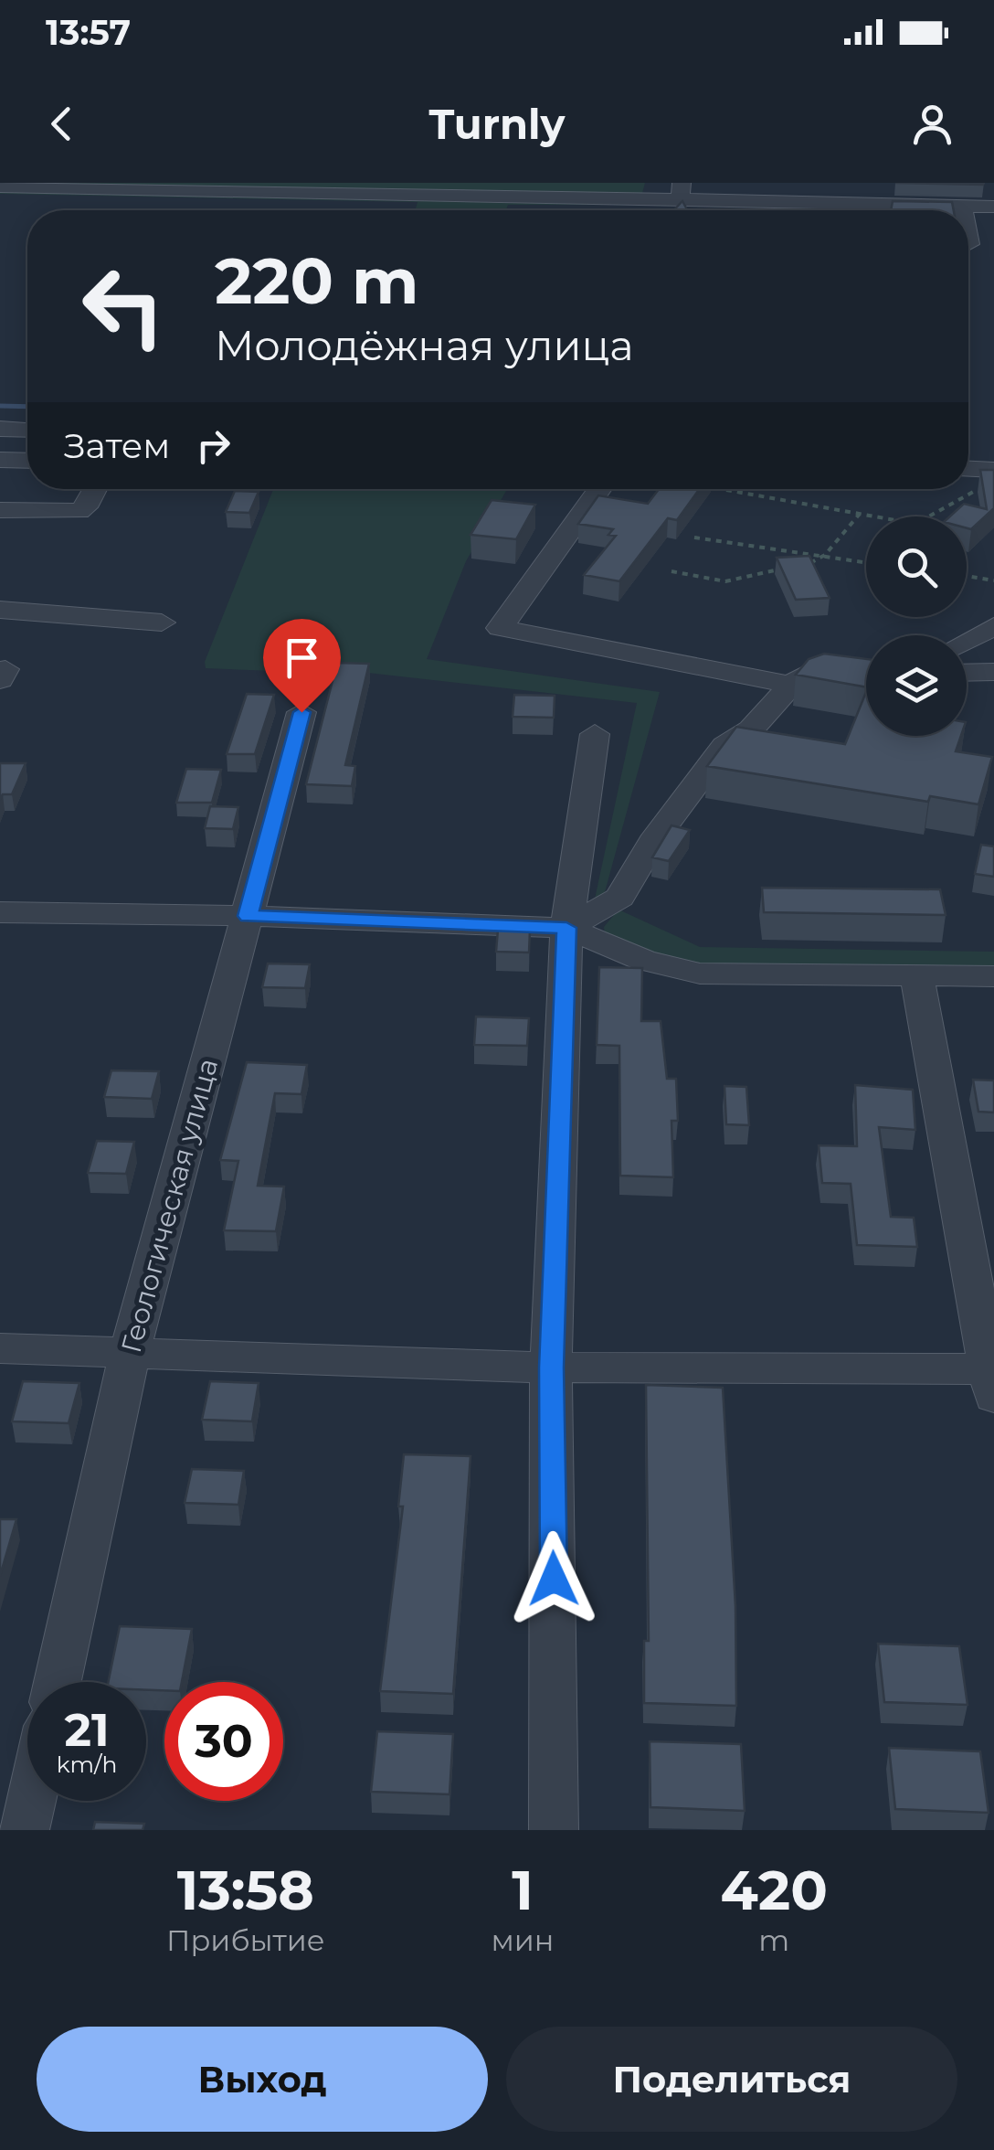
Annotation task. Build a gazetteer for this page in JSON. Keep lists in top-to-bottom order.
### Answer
{
  "streets": {
    "street": ["Геологическая улица"]
  },
  "page": {
    "status": "13:57",
    "header": "Turnly",
    "turn": ["220 m", "Молодёжная улица"],
    "then": "Затем",
    "speed": "21 km/h",
    "limit": "30",
    "eta": [
      "13:58",
      "Прибытие",
      "1",
      "мин",
      "420",
      "m"
    ],
    "buttons": ["Выход", "Поделиться"]
  }
}
